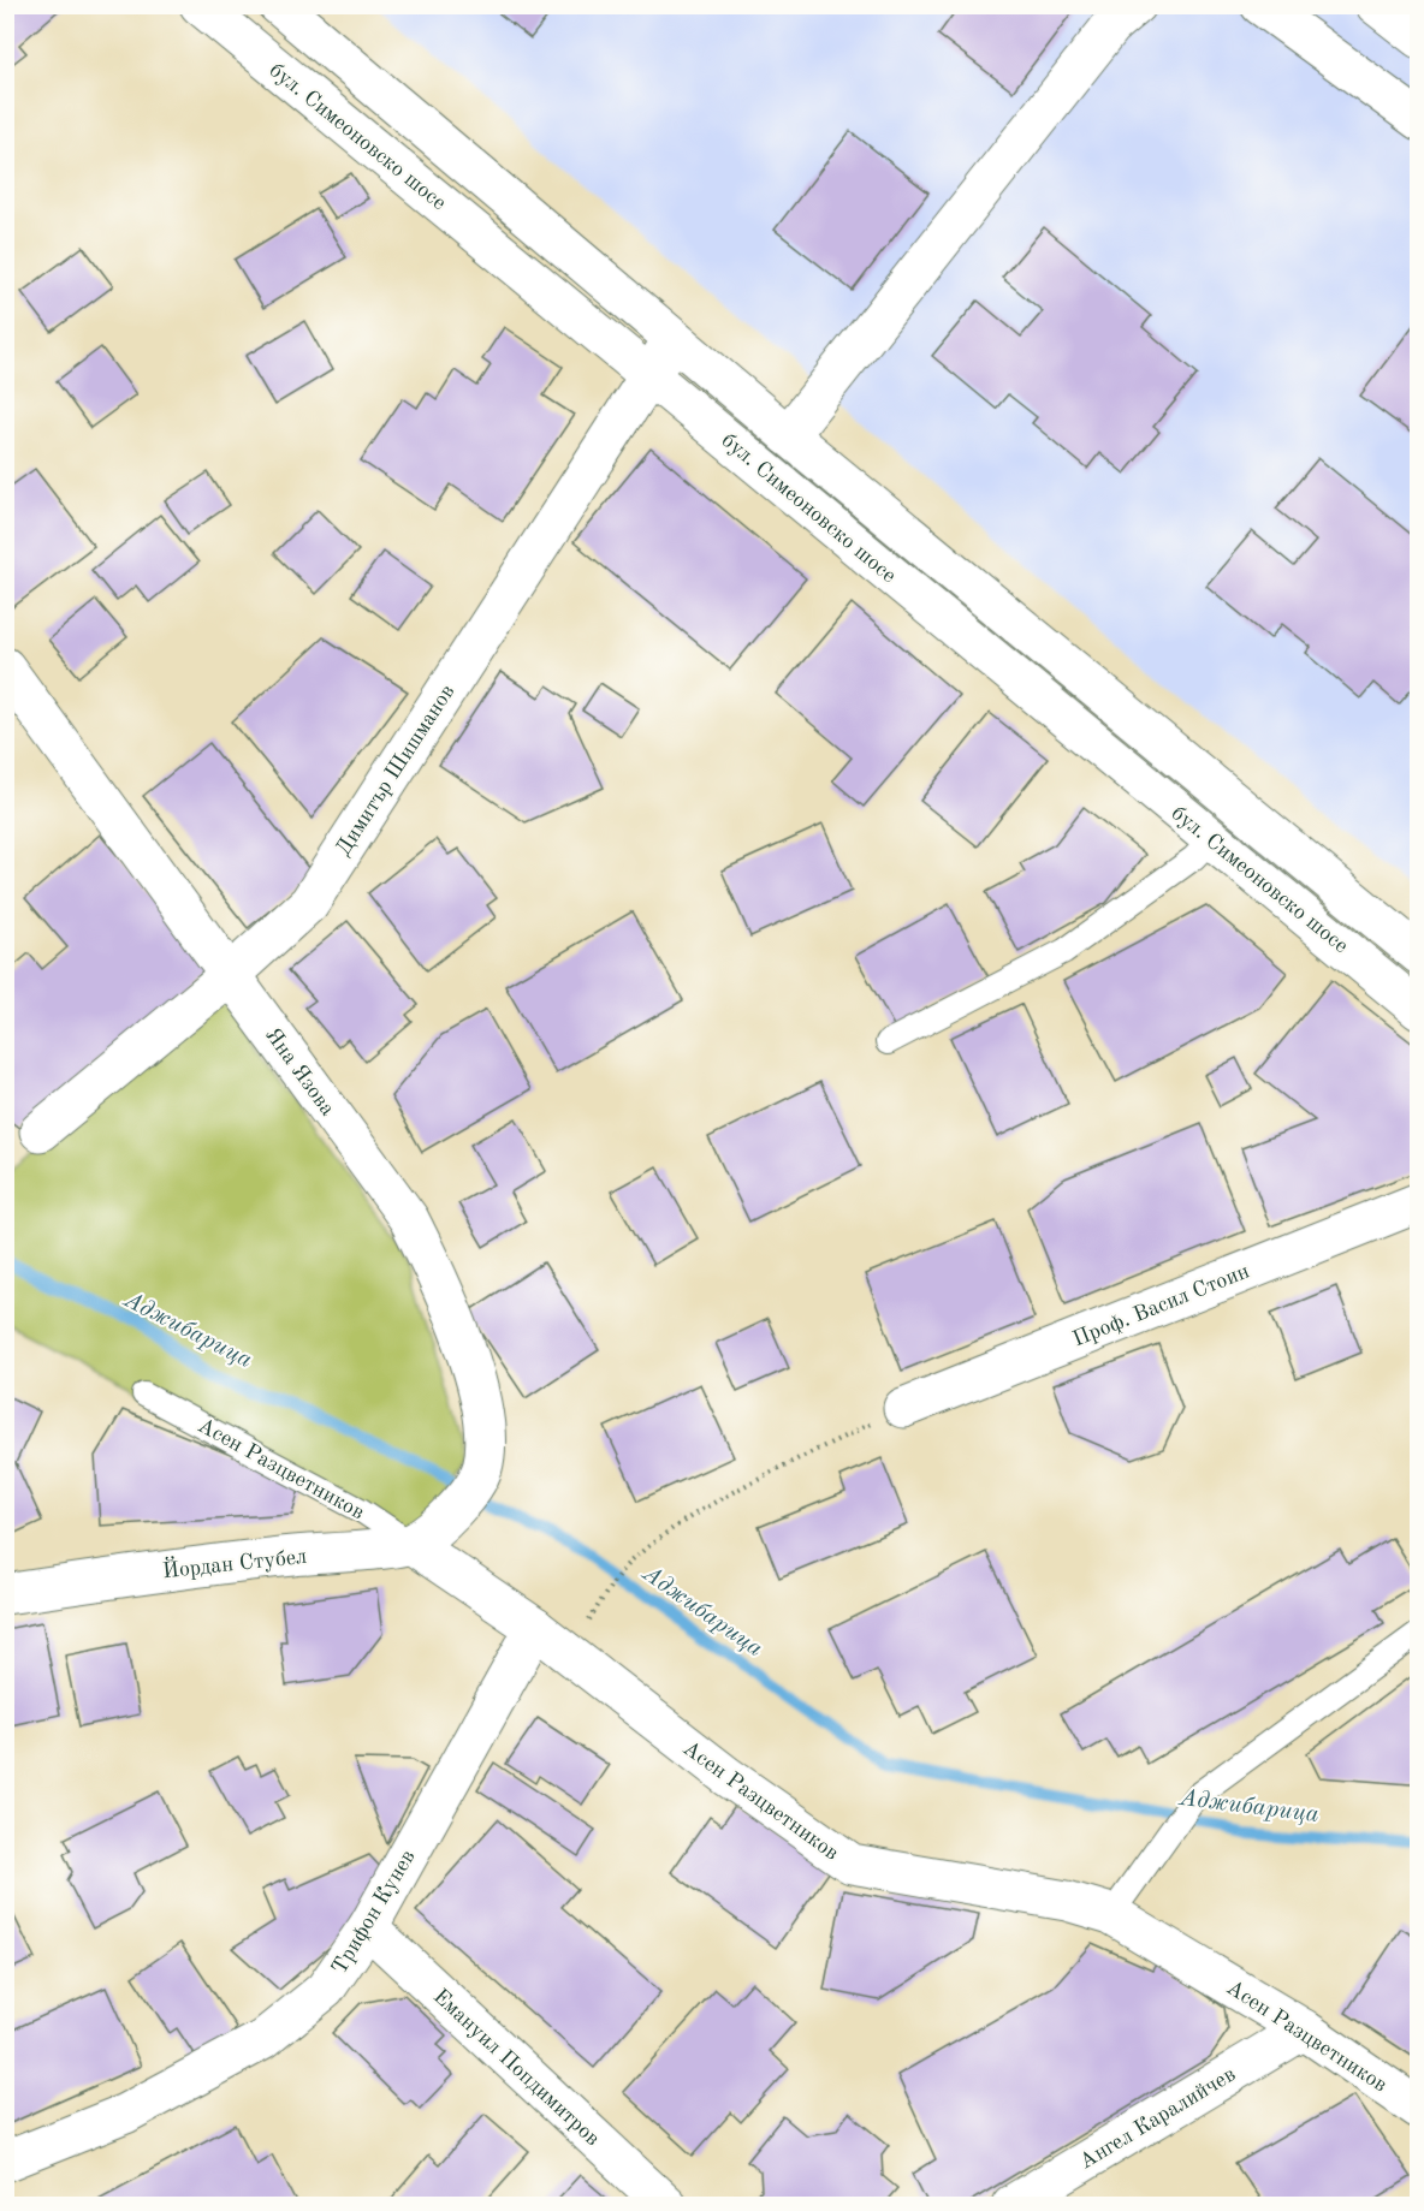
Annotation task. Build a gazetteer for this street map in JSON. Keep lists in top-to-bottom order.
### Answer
{
  "streets": {
    "street": [
      "бул. Симеоновско шосе",
      "Димитър Шишманов",
      "Яна Язова",
      "Проф. Васил Стоин",
      "Асен Разцветников",
      "Йордан Стубел",
      "Трифон Кунев",
      "Емануил Попдимитров",
      "Ангел Каралийчев"
    ]
  },
  "crossings": [
    ["бул. Симеоновско шосе", "Димитър Шишманов"],
    ["Димитър Шишманов", "Яна Язова"],
    ["Яна Язова", "Асен Разцветников"],
    ["Яна Язова", "Йордан Стубел"],
    ["Асен Разцветников", "Йордан Стубел"],
    ["Асен Разцветников", "Трифон Кунев"],
    ["Асен Разцветников", "Ангел Каралийчев"],
    ["Трифон Кунев", "Емануил Попдимитров"]
  ],
  "water": ["Аджибарица"]
}
